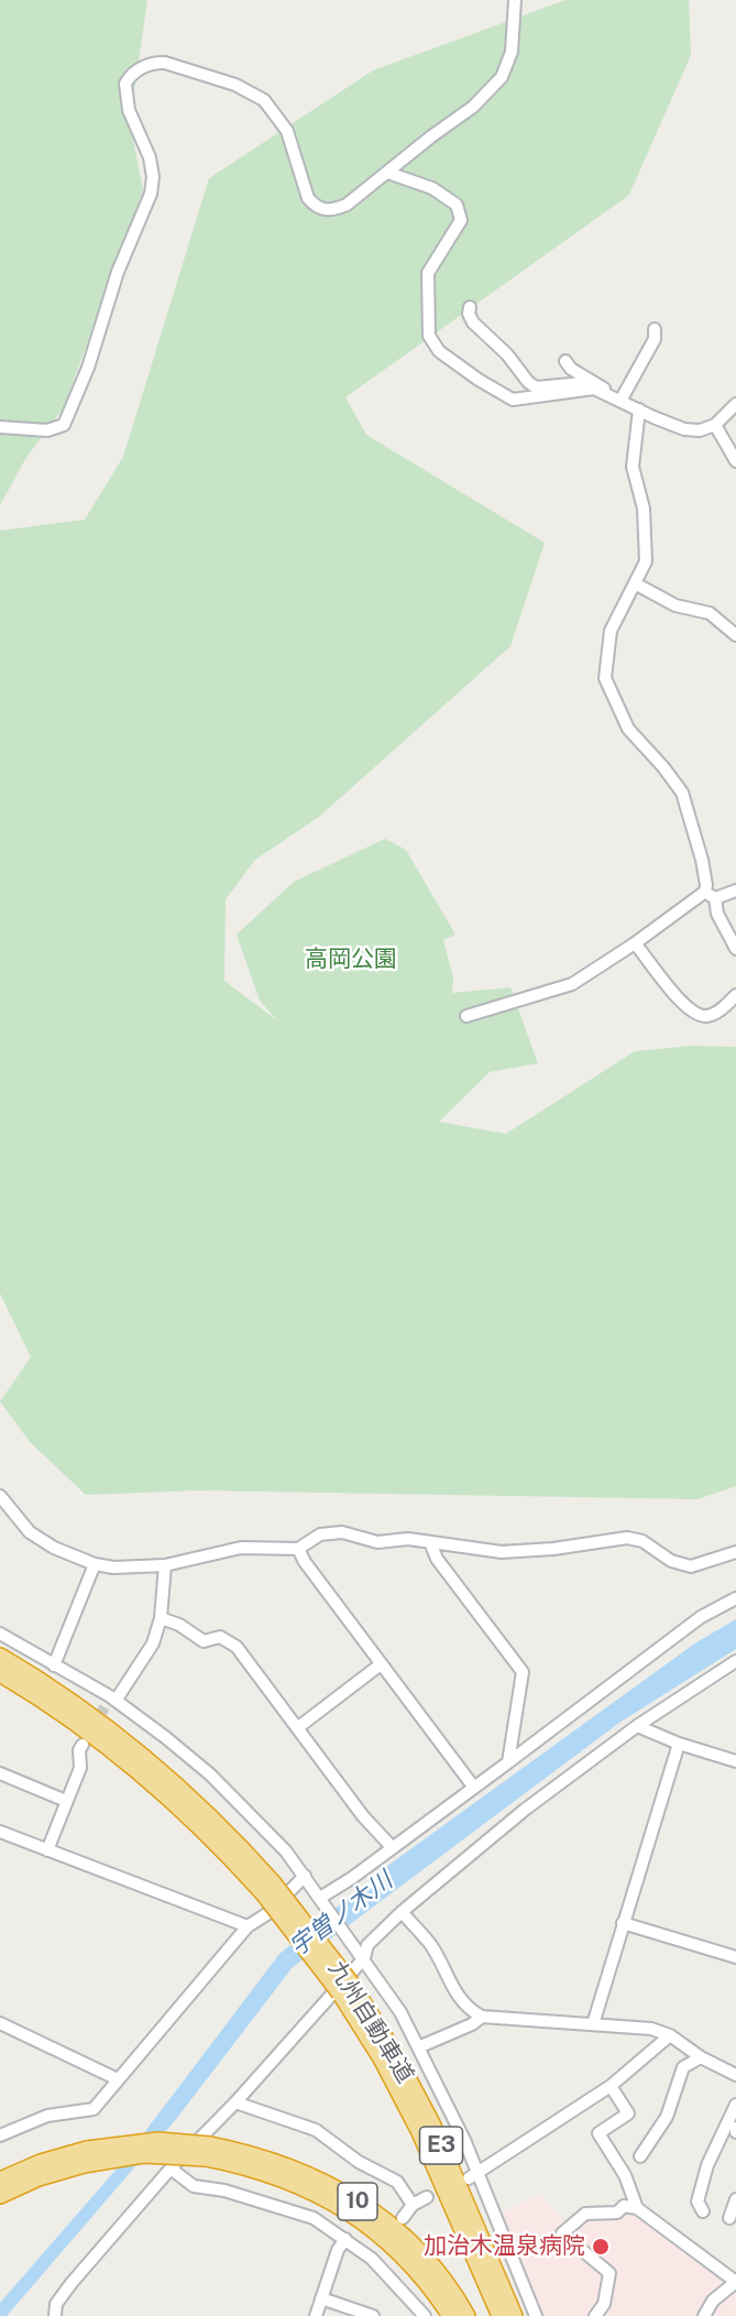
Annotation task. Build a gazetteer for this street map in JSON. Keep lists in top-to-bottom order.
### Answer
{
  "streets": {
    "highway": ["九州自動車道", "E3", "10"]
  },
  "water": ["宇曽ノ木川"],
  "parks": ["高岡公園"],
  "places": ["加治木温泉病院"]
}
